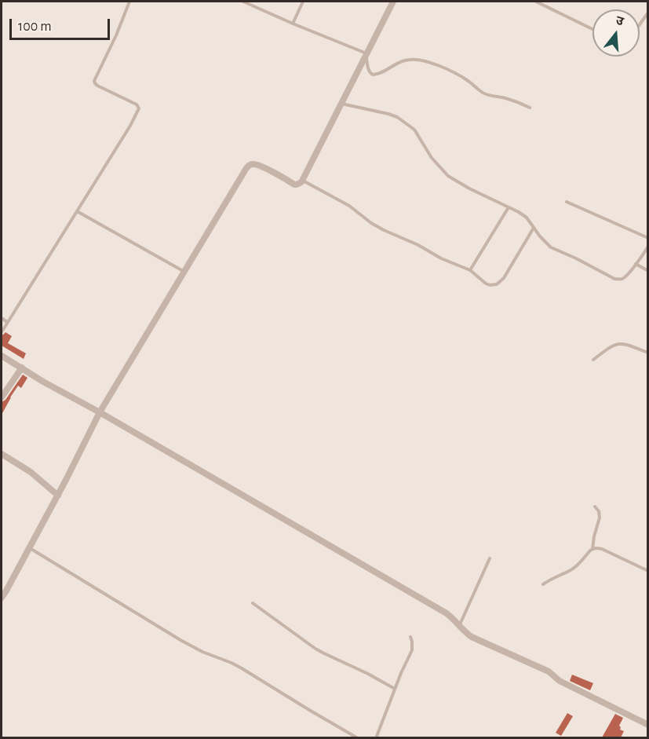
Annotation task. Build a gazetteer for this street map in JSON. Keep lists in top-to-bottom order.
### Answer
{
  "scale_bar": "100 m",
  "north": "top"
}
